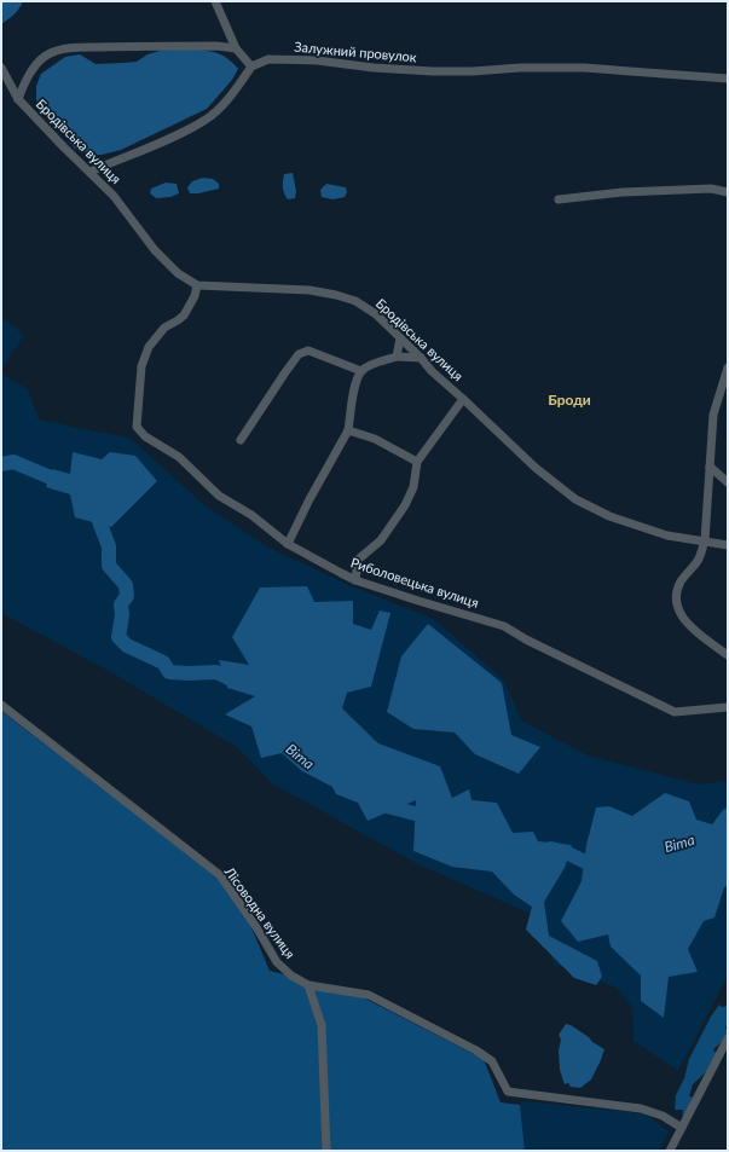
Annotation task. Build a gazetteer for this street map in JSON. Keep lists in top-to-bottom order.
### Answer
{
  "streets": {
    "street": [
      "Залужний провулок",
      "Бродівська вулиця",
      "Риболовецька вулиця",
      "Лісоводна вулиця"
    ]
  },
  "crossings": [
    ["Бродівська вулиця", "Риболовецька вулиця"]
  ],
  "districts": ["Броди"],
  "water": ["Віта"]
}
